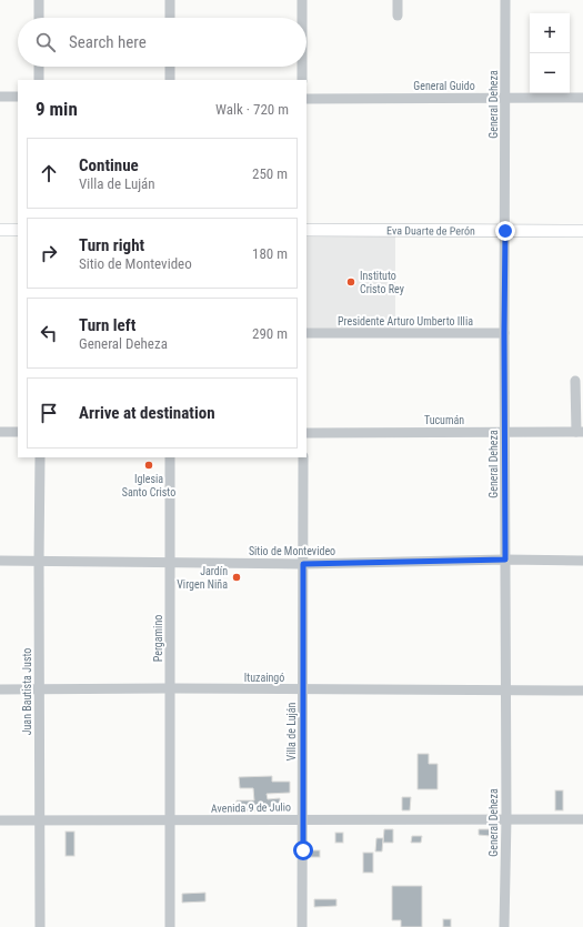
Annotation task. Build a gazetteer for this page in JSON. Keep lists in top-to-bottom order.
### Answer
{
  "streets": {
    "main road": ["Eva Duarte de Perón"],
    "street": [
      "General Guido",
      "General Deheza",
      "Presidente Arturo Umberto Illia",
      "Tucumán",
      "Sitio de Montevideo",
      "Pergamino",
      "Ituzaingó",
      "Juan Bautista Justo",
      "Villa de Luján",
      "Avenida 9 de Julio"
    ]
  },
  "crossings": [
    ["General Guido", "General Deheza"],
    ["General Deheza", "Eva Duarte de Perón"],
    ["General Deheza", "Presidente Arturo Umberto Illia"],
    ["General Deheza", "Tucumán"],
    ["General Deheza", "Sitio de Montevideo"],
    ["General Deheza", "Ituzaingó"],
    ["General Deheza", "Avenida 9 de Julio"],
    ["Sitio de Montevideo", "Pergamino"],
    ["Sitio de Montevideo", "Juan Bautista Justo"],
    ["Sitio de Montevideo", "Villa de Luján"],
    ["Pergamino", "Ituzaingó"],
    ["Pergamino", "Avenida 9 de Julio"],
    ["Ituzaingó", "Juan Bautista Justo"],
    ["Ituzaingó", "Villa de Luján"],
    ["Juan Bautista Justo", "Avenida 9 de Julio"],
    ["Villa de Luján", "Avenida 9 de Julio"]
  ],
  "places": ["Instituto Cristo Rey", "Iglesia Santo Cristo", "Jardín Virgen Niña"],
  "page": {
    "map_buttons": ["+", "−"],
    "search": "Search here",
    "heading": ["9 min", "Walk · 720 m"],
    "list": [
      ["Continue", "Villa de Luján", "250 m"],
      ["Turn right", "Sitio de Montevideo", "180 m"],
      ["Turn left", "General Deheza", "290 m"],
      "Arrive at destination"
    ]
  }
}
